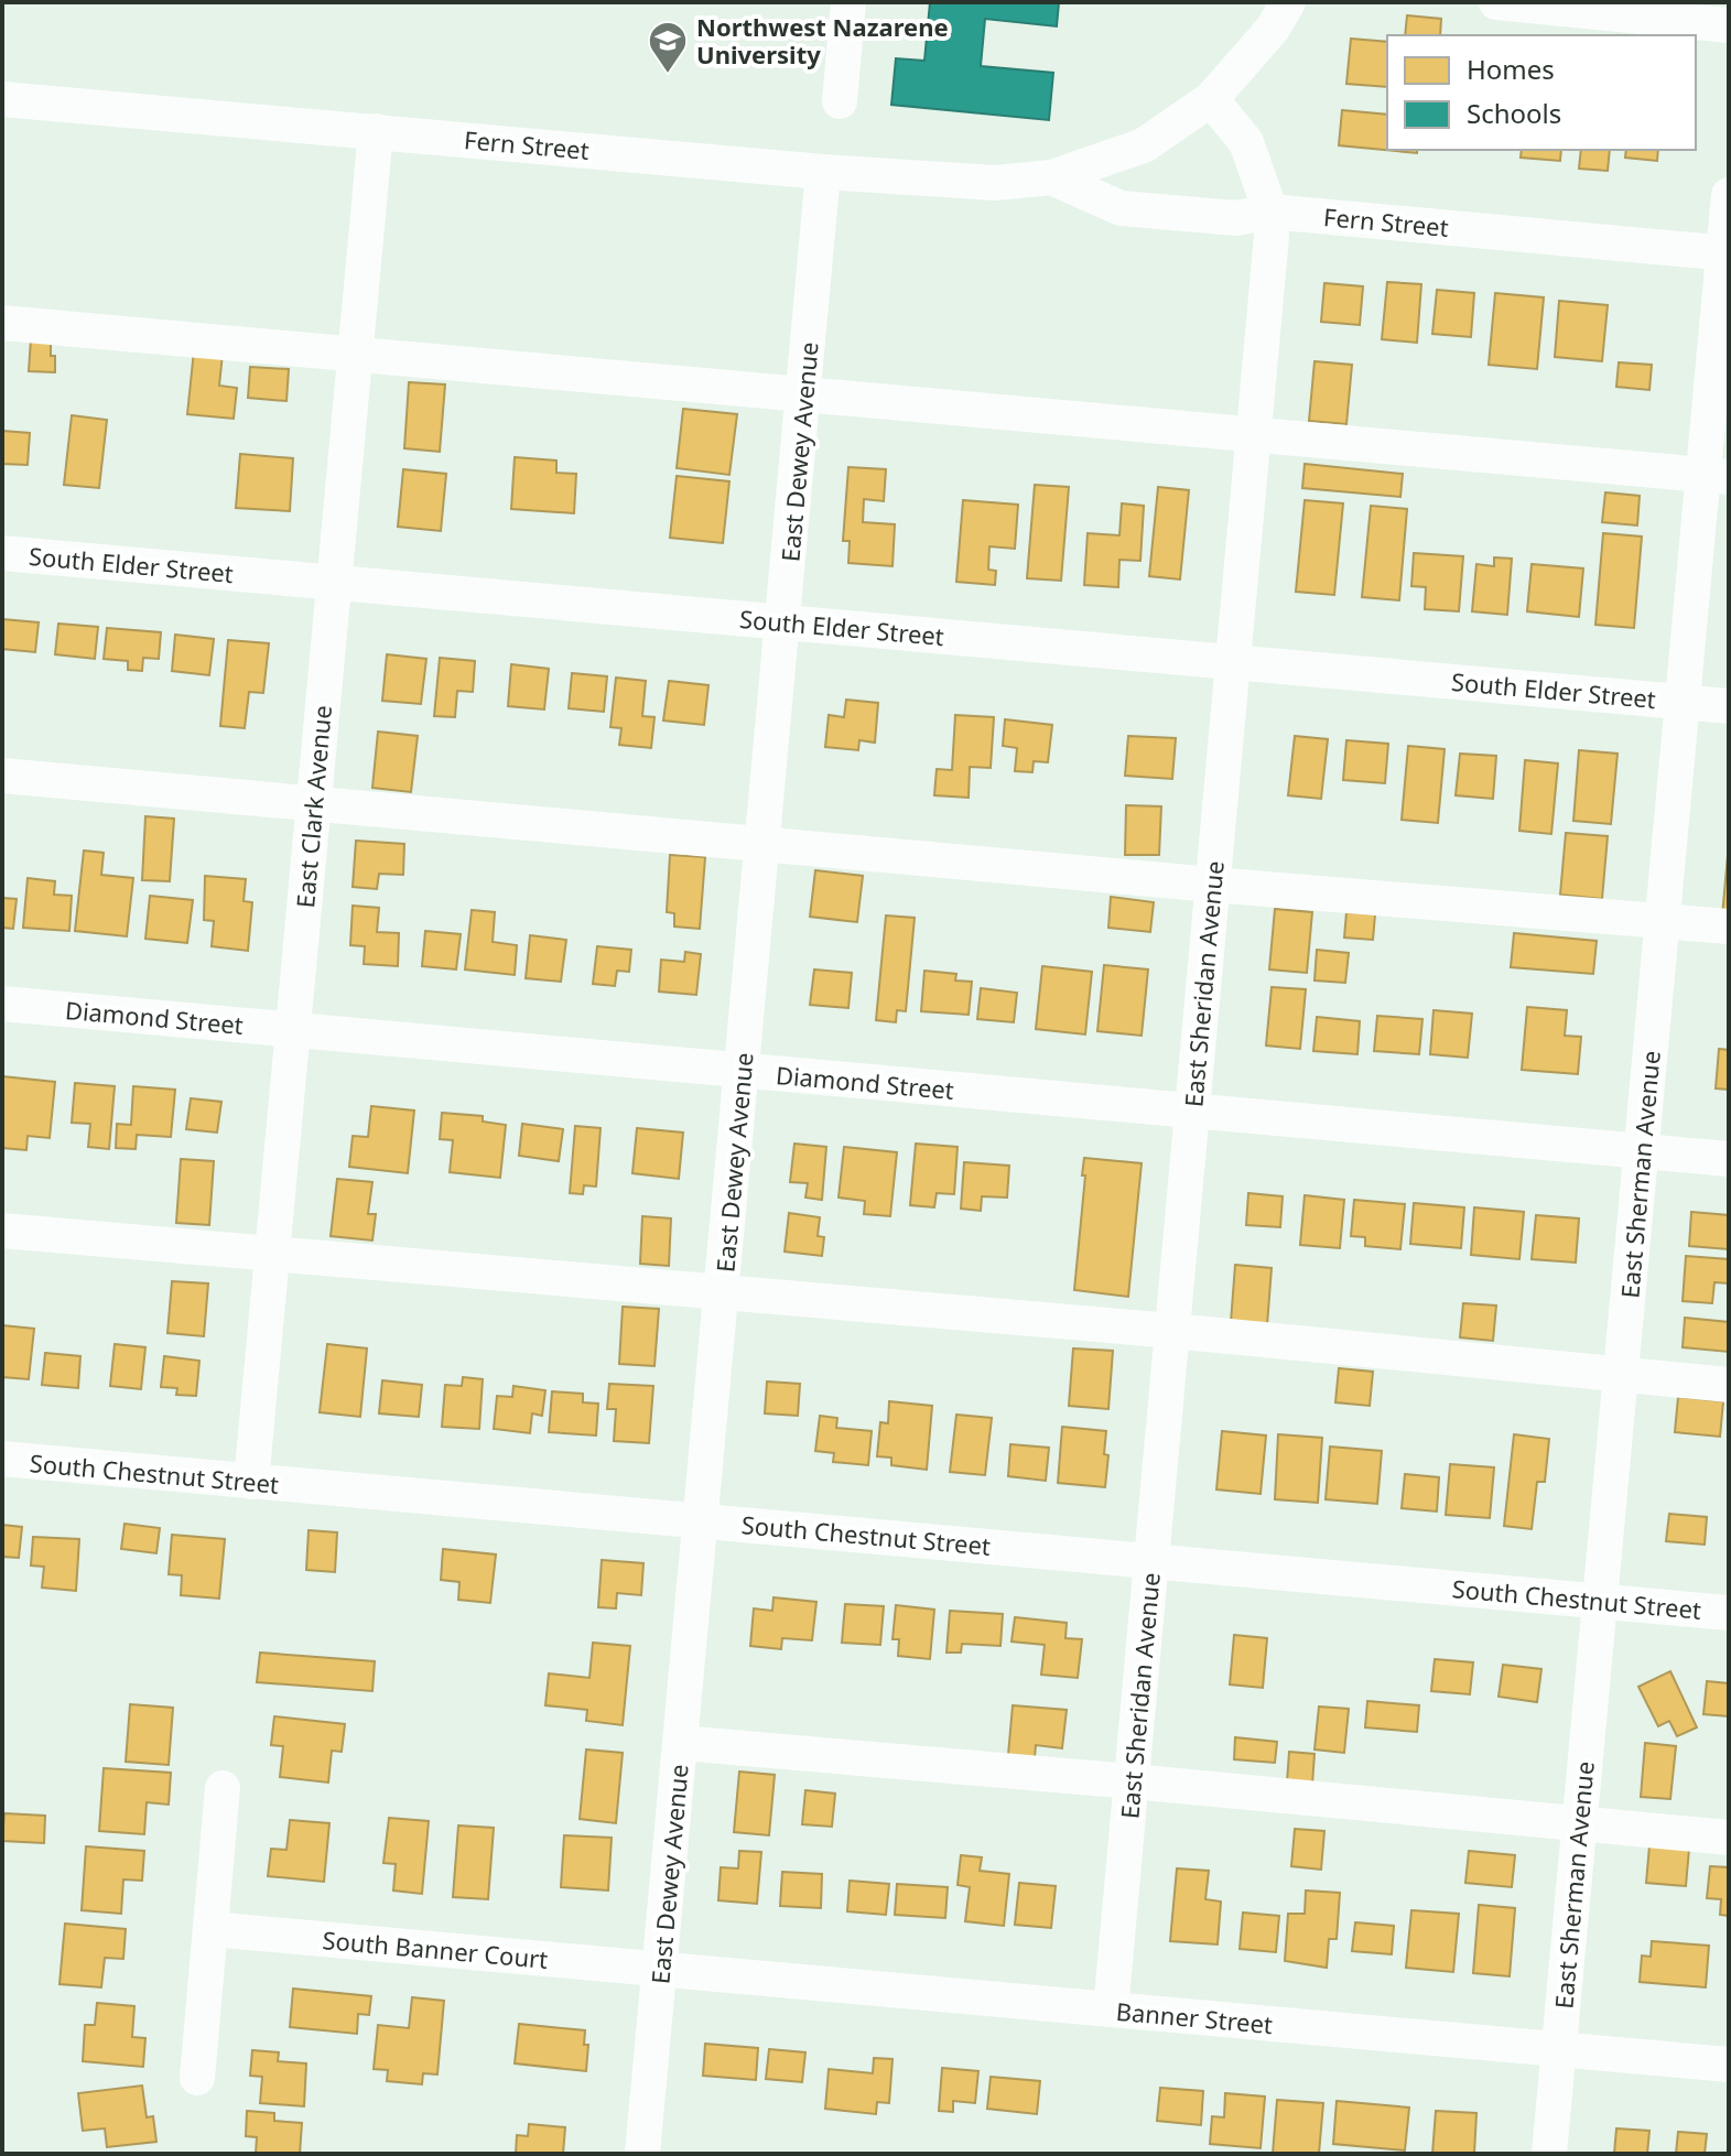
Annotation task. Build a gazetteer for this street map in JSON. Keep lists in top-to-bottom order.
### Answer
{
  "streets": {
    "street": [
      "Fern Street",
      "East Dewey Avenue",
      "South Elder Street",
      "East Clark Avenue",
      "East Sheridan Avenue",
      "Diamond Street",
      "East Sherman Avenue",
      "South Chestnut Street",
      "South Banner Court",
      "Banner Street"
    ]
  },
  "crossings": [
    ["Fern Street", "East Dewey Avenue"],
    ["Fern Street", "East Clark Avenue"],
    ["Fern Street", "East Sheridan Avenue"],
    ["Fern Street", "East Sherman Avenue"],
    ["East Dewey Avenue", "South Elder Street"],
    ["East Dewey Avenue", "Diamond Street"],
    ["East Dewey Avenue", "South Chestnut Street"],
    ["East Dewey Avenue", "South Banner Court"],
    ["East Dewey Avenue", "Banner Street"],
    ["South Elder Street", "East Clark Avenue"],
    ["South Elder Street", "East Sheridan Avenue"],
    ["South Elder Street", "East Sherman Avenue"],
    ["East Clark Avenue", "Diamond Street"],
    ["East Clark Avenue", "South Chestnut Street"],
    ["East Sheridan Avenue", "Diamond Street"],
    ["East Sheridan Avenue", "South Chestnut Street"],
    ["East Sheridan Avenue", "Banner Street"],
    ["Diamond Street", "East Sherman Avenue"],
    ["East Sherman Avenue", "South Chestnut Street"],
    ["East Sherman Avenue", "Banner Street"],
    ["South Banner Court", "Banner Street"]
  ],
  "places": {
    "school or university": ["Northwest Nazarene University"]
  },
  "legend": ["Homes", "Schools"]
}
